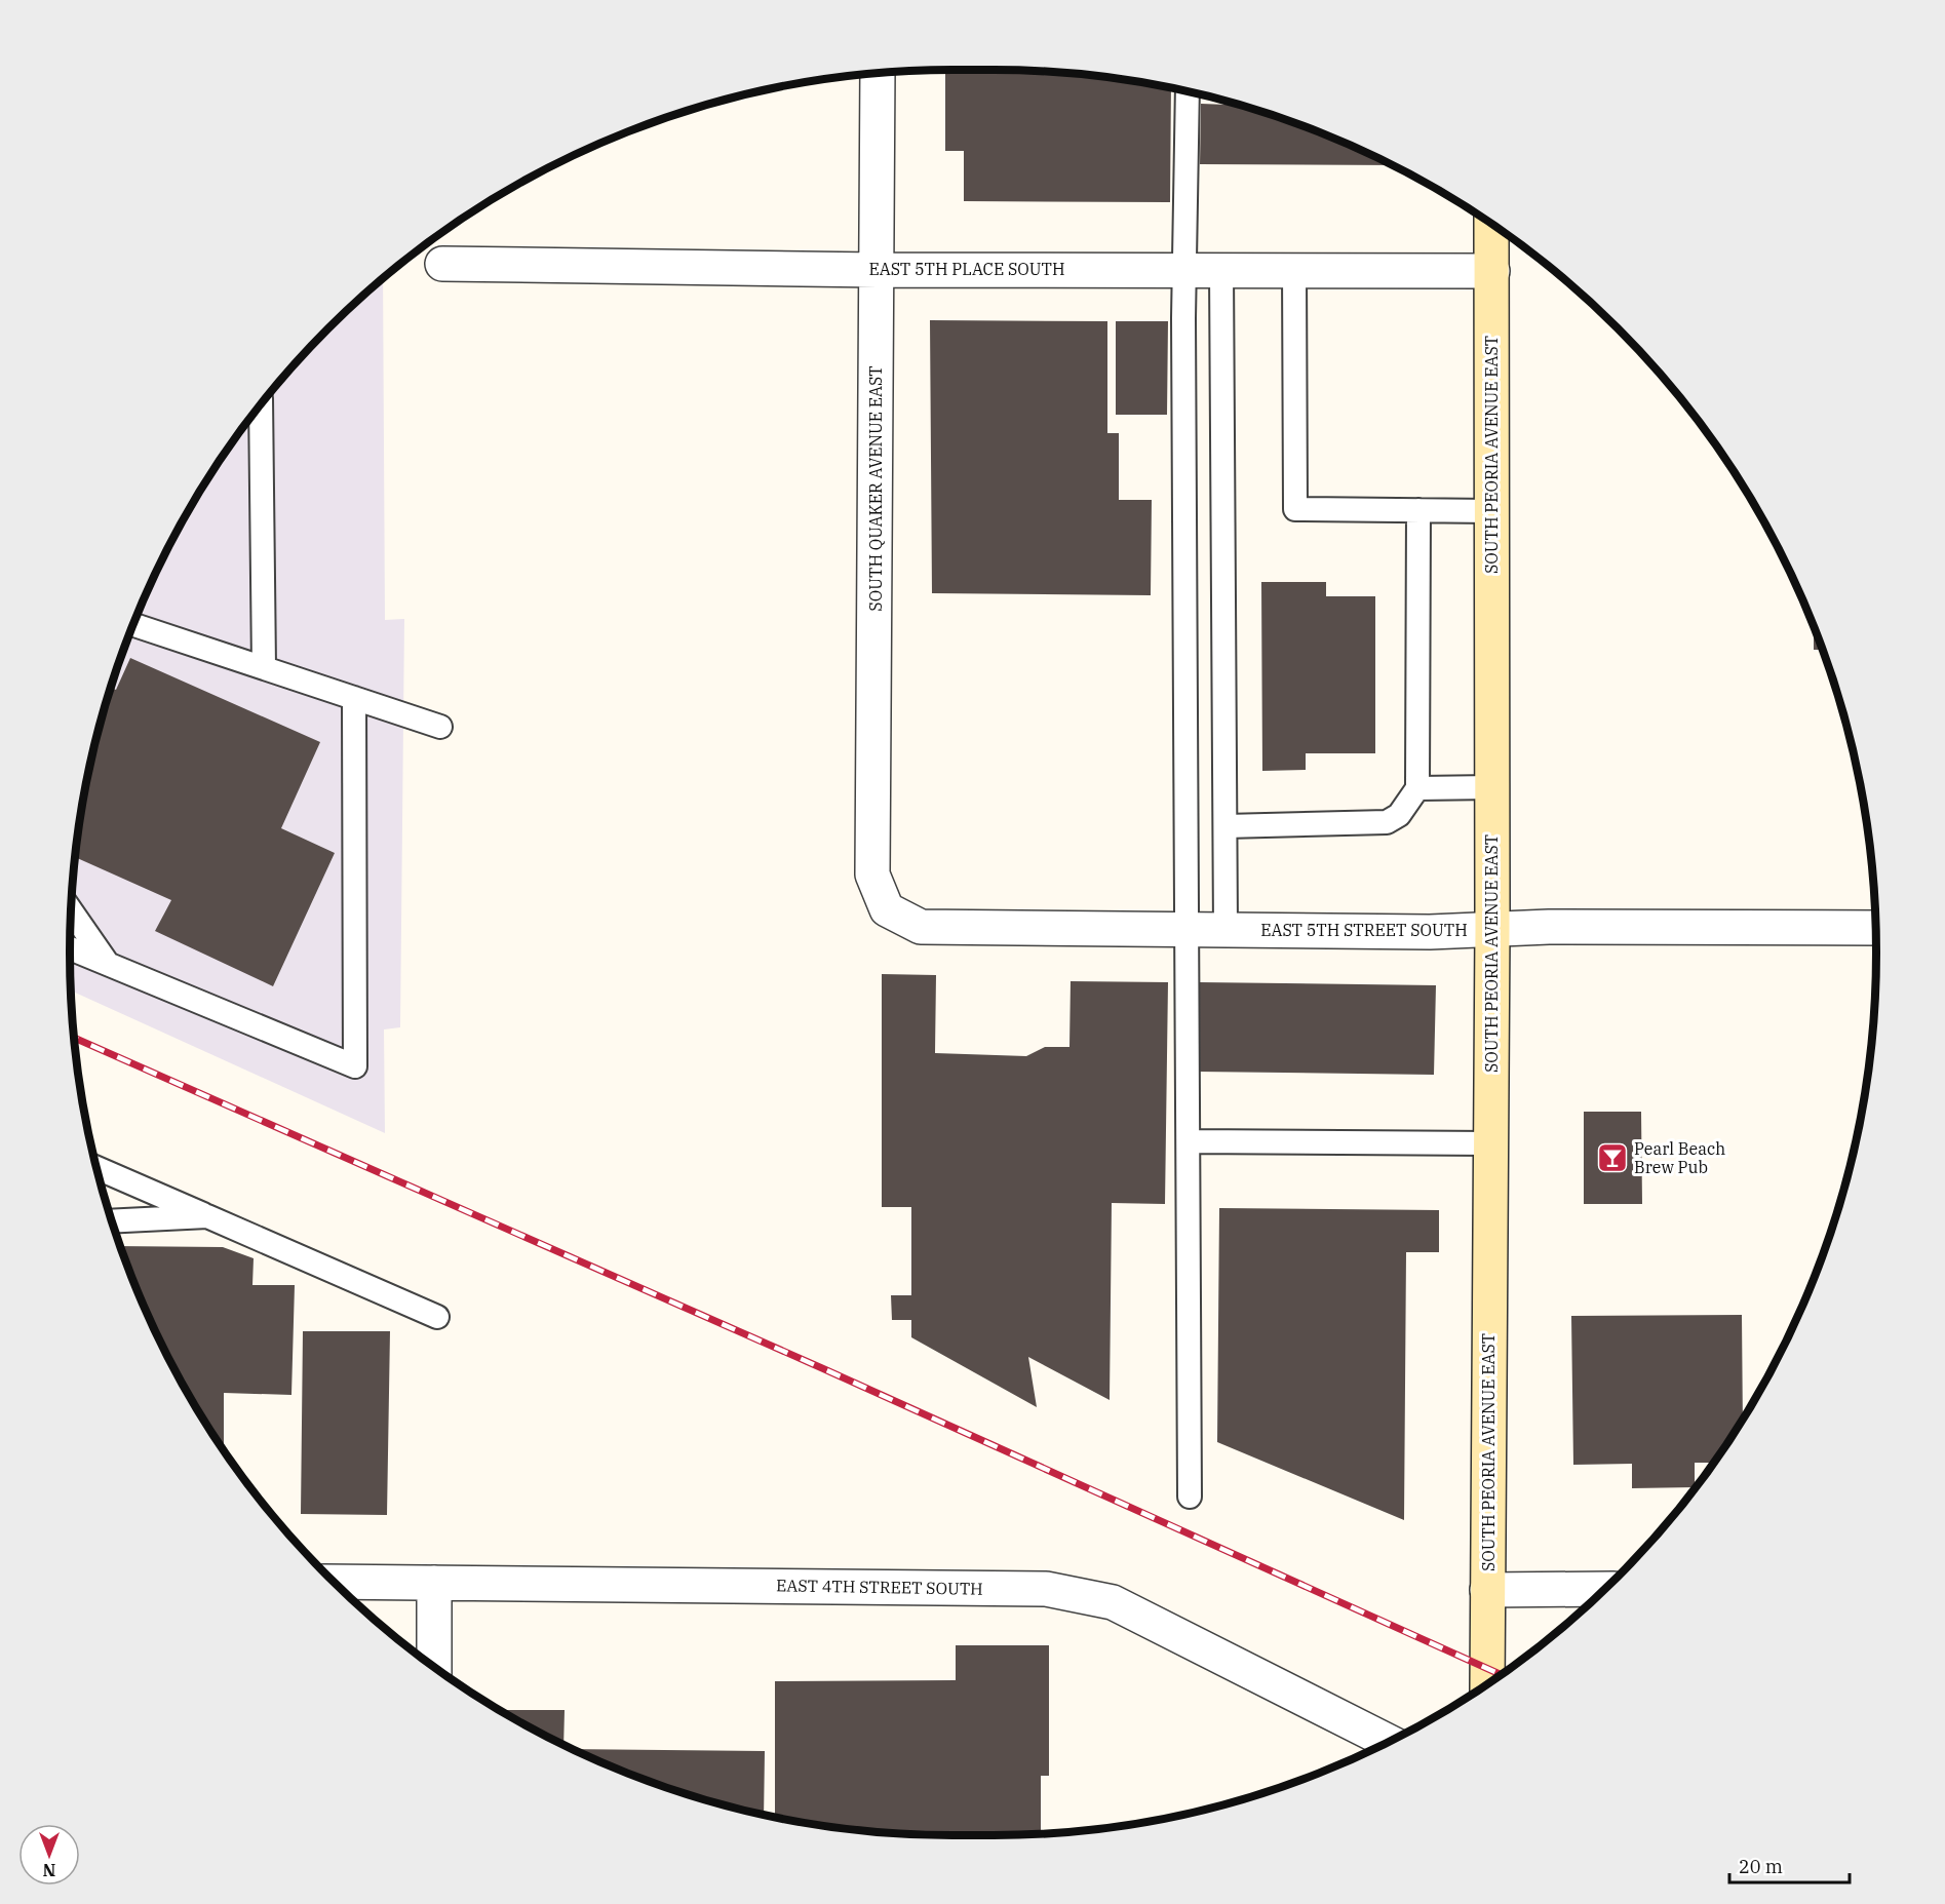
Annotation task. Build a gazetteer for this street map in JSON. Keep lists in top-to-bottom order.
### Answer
{
  "streets": {
    "main road": ["SOUTH PEORIA AVENUE EAST"],
    "street": [
      "EAST 5TH PLACE SOUTH",
      "SOUTH QUAKER AVENUE EAST",
      "EAST 5TH STREET SOUTH",
      "EAST 4TH STREET SOUTH"
    ]
  },
  "crossings": [
    ["EAST 5TH PLACE SOUTH", "SOUTH PEORIA AVENUE EAST"],
    ["EAST 5TH PLACE SOUTH", "SOUTH QUAKER AVENUE EAST"],
    ["SOUTH PEORIA AVENUE EAST", "EAST 5TH STREET SOUTH"],
    ["SOUTH QUAKER AVENUE EAST", "EAST 5TH STREET SOUTH"]
  ],
  "places": {
    "bar": ["Pearl Beach Brew Pub"]
  },
  "scale_bar": "20 m",
  "north": "bottom"
}
